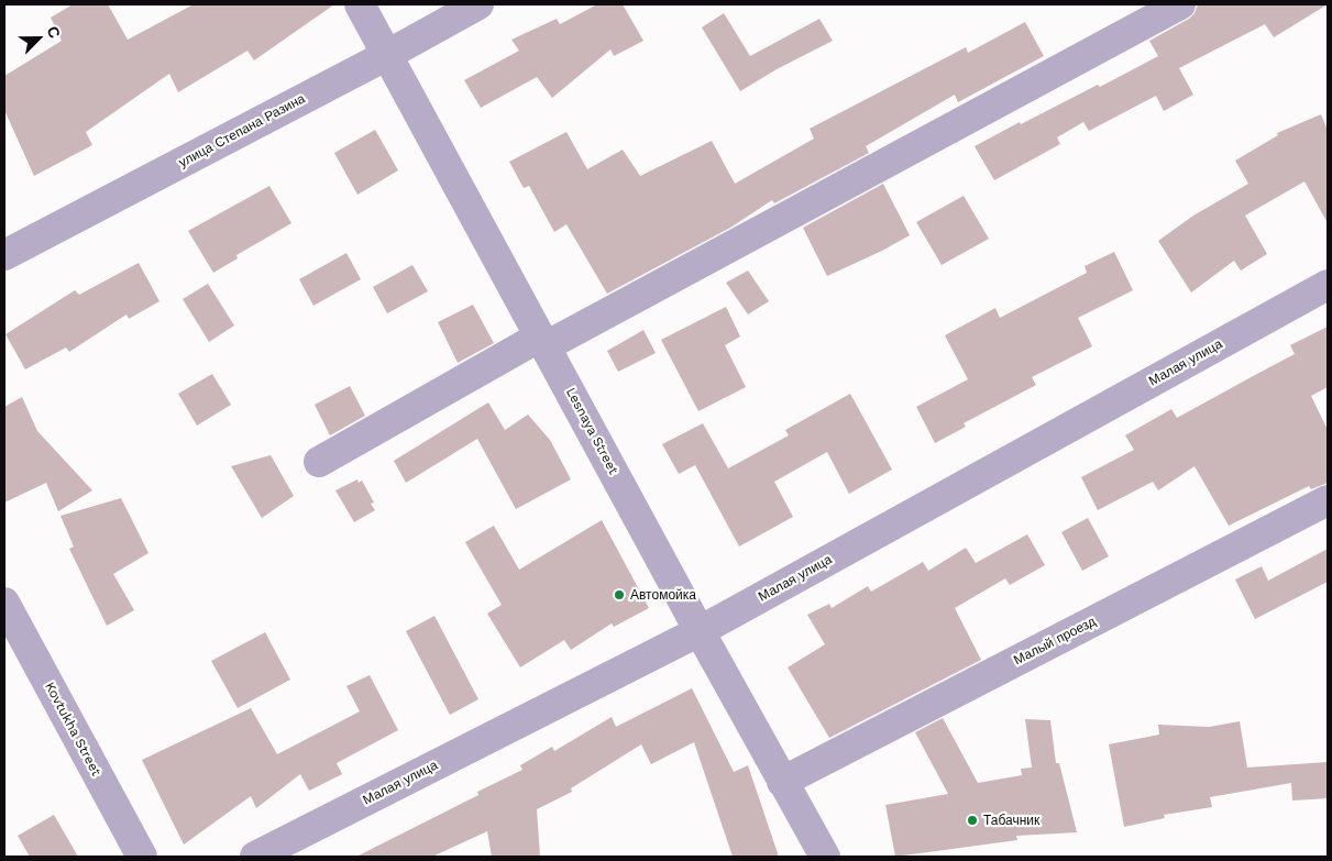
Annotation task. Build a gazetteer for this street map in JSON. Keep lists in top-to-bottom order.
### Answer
{
  "streets": {
    "street": [
      "улица Степана Разина",
      "Малая улица",
      "Lesnaya Street",
      "Малый проезд",
      "Kovtukha Street"
    ]
  },
  "crossings": [
    ["улица Степана Разина", "Lesnaya Street"],
    ["Малая улица", "Lesnaya Street"],
    ["Lesnaya Street", "Малый проезд"]
  ],
  "places": ["Автомойка", "Табачник"],
  "north": "top right"
}
